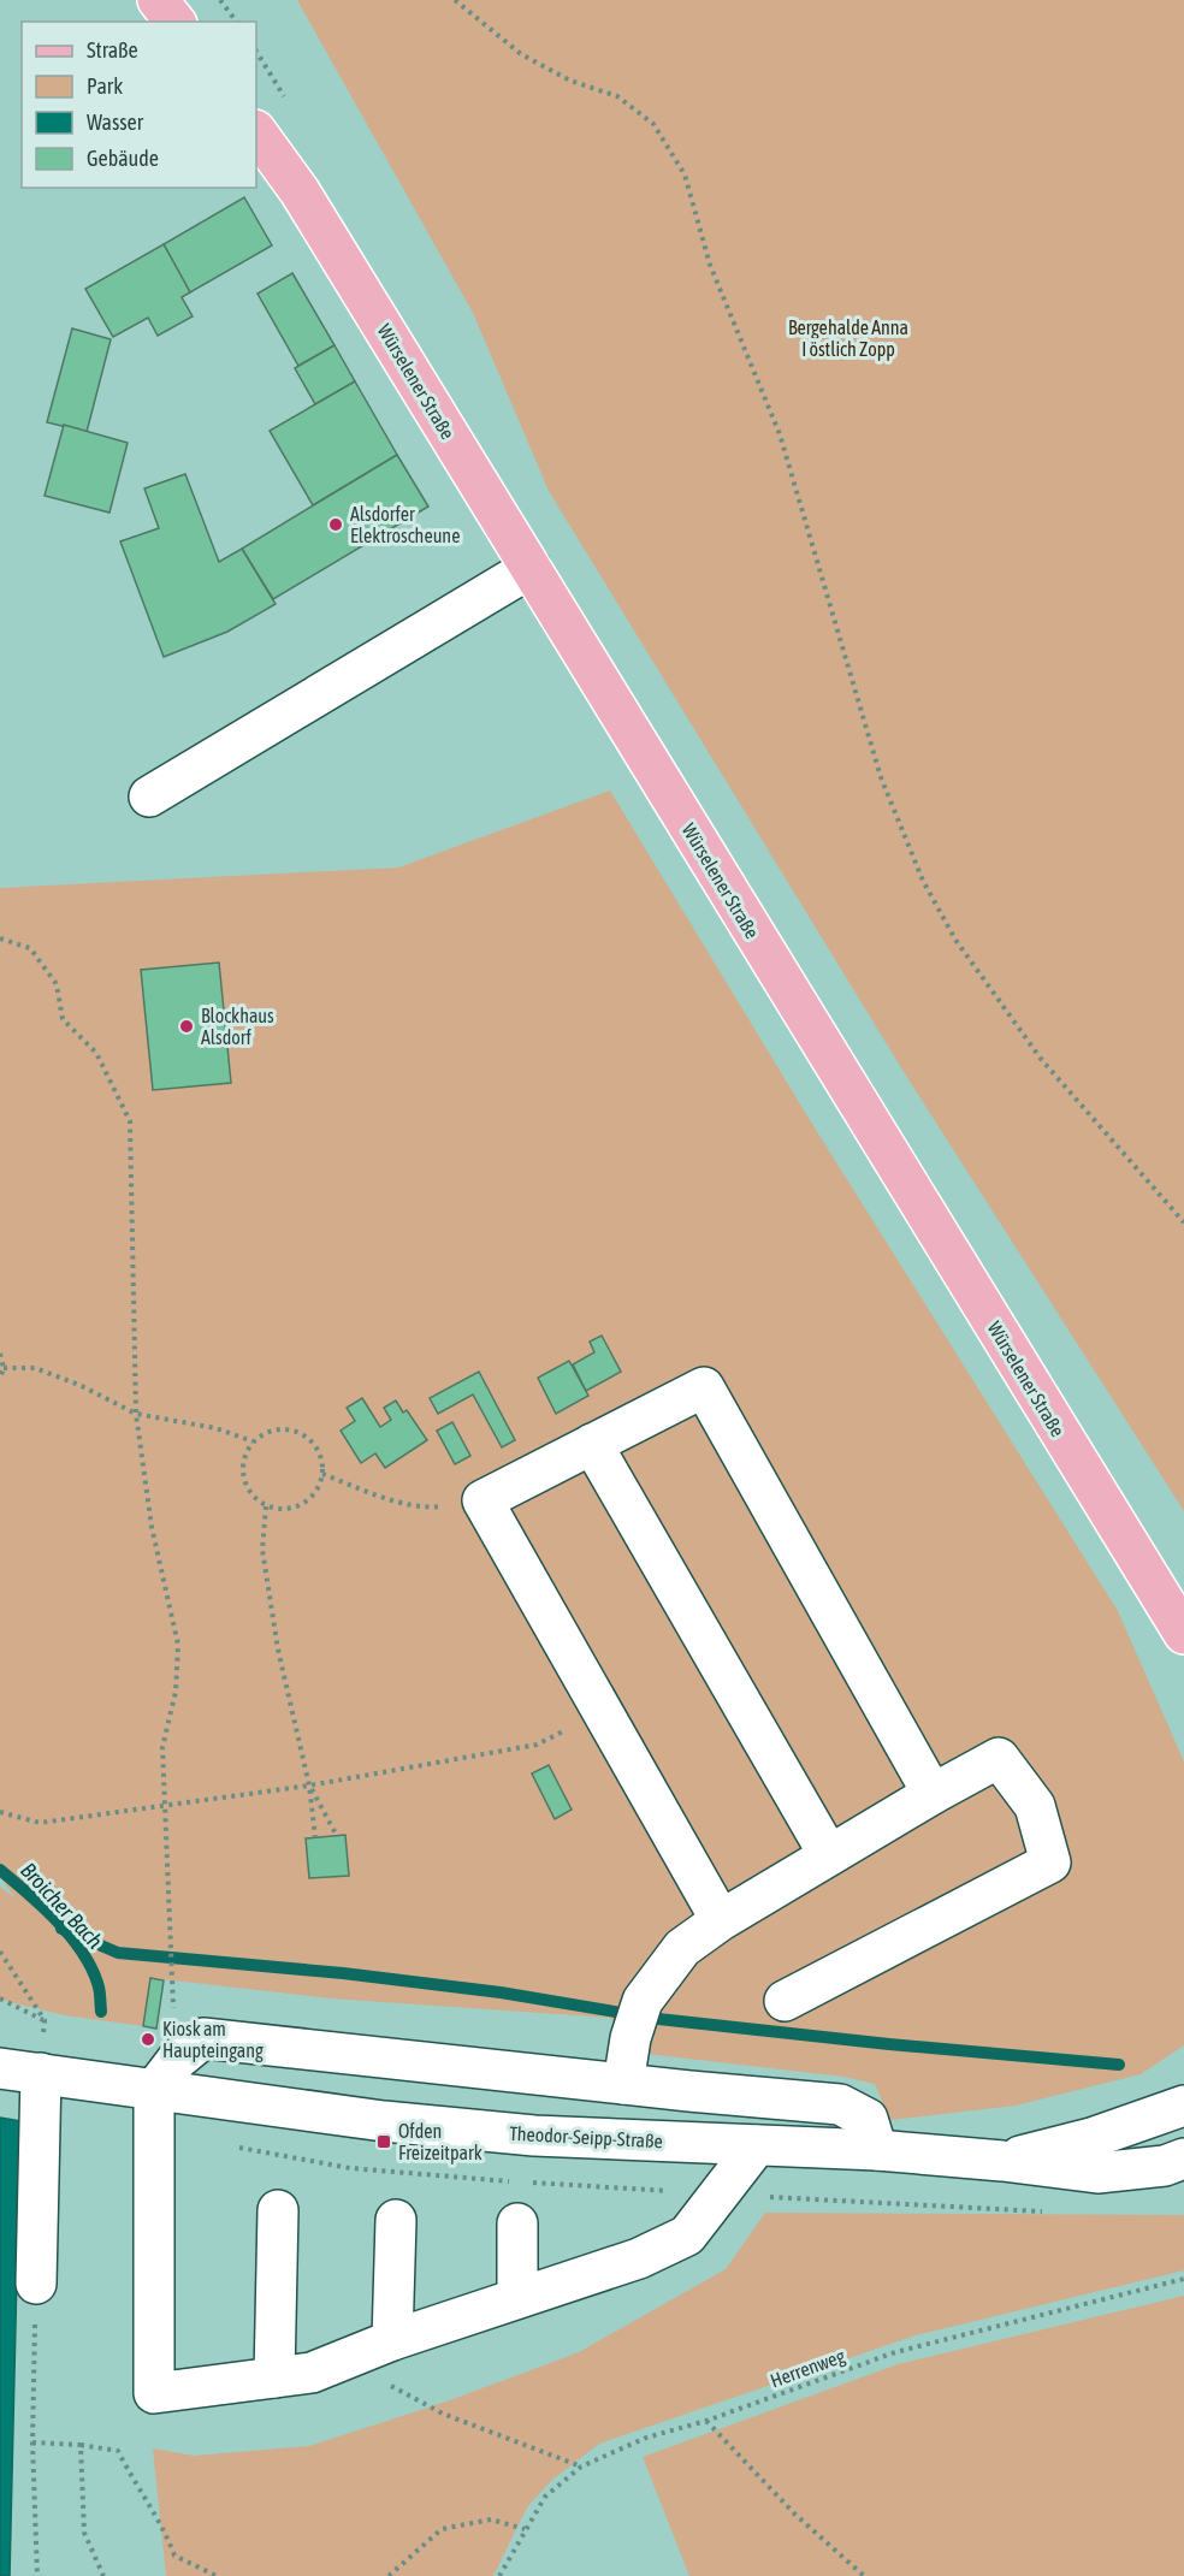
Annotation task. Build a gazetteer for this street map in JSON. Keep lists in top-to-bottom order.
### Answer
{
  "streets": {
    "main road": ["Würselener Straße"],
    "street": ["Theodor-Seipp-Straße"],
    "path": ["Herrenweg"]
  },
  "water": ["Broicher Bach"],
  "parks": ["Bergehalde Anna I östlich Zopp"],
  "places": {
    "other": ["Alsdorfer Elektroscheune", "Blockhaus Alsdorf", "Kiosk am Haupteingang"],
    "transit": ["Ofden Freizeitpark"]
  },
  "legend": [
    "Straße",
    "Park",
    "Wasser",
    "Gebäude"
  ]
}
